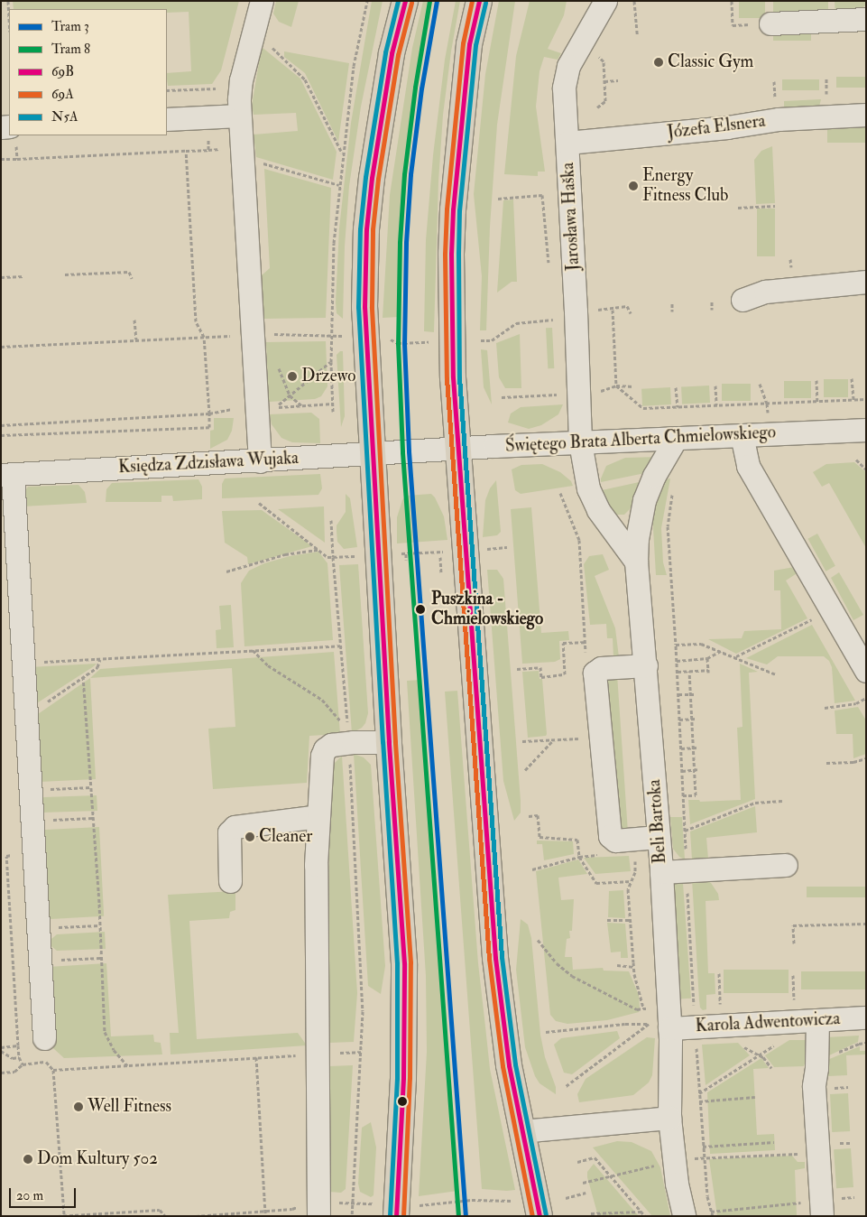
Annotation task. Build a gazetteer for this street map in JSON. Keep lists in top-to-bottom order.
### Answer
{
  "streets": {
    "street": [
      "Józefa Elsnera",
      "Jarosława Haška",
      "Świętego Brata Alberta Chmielowskiego",
      "Księdza Zdzisława Wujaka",
      "Beli Bartoka",
      "Karola Adwentowicza"
    ]
  },
  "crossings": [
    ["Józefa Elsnera", "Jarosława Haška"],
    ["Jarosława Haška", "Świętego Brata Alberta Chmielowskiego"],
    ["Świętego Brata Alberta Chmielowskiego", "Księdza Zdzisława Wujaka"],
    ["Świętego Brata Alberta Chmielowskiego", "Beli Bartoka"],
    ["Beli Bartoka", "Karola Adwentowicza"]
  ],
  "places": [
    "Classic Gym",
    "Energy Fitness Club",
    "Drzewo",
    "Puszkina - Chmielowskiego",
    "Cleaner",
    "Well Fitness",
    "Dom Kultury 502"
  ],
  "lines": [
    "tram line 3",
    "tram line 8",
    "transit line 69B",
    "transit line 69A",
    "transit line N5A"
  ],
  "legend": [
    "Tram 3",
    "Tram 8",
    "69B",
    "69A",
    "N5A"
  ],
  "scale_bar": "20 m"
}
